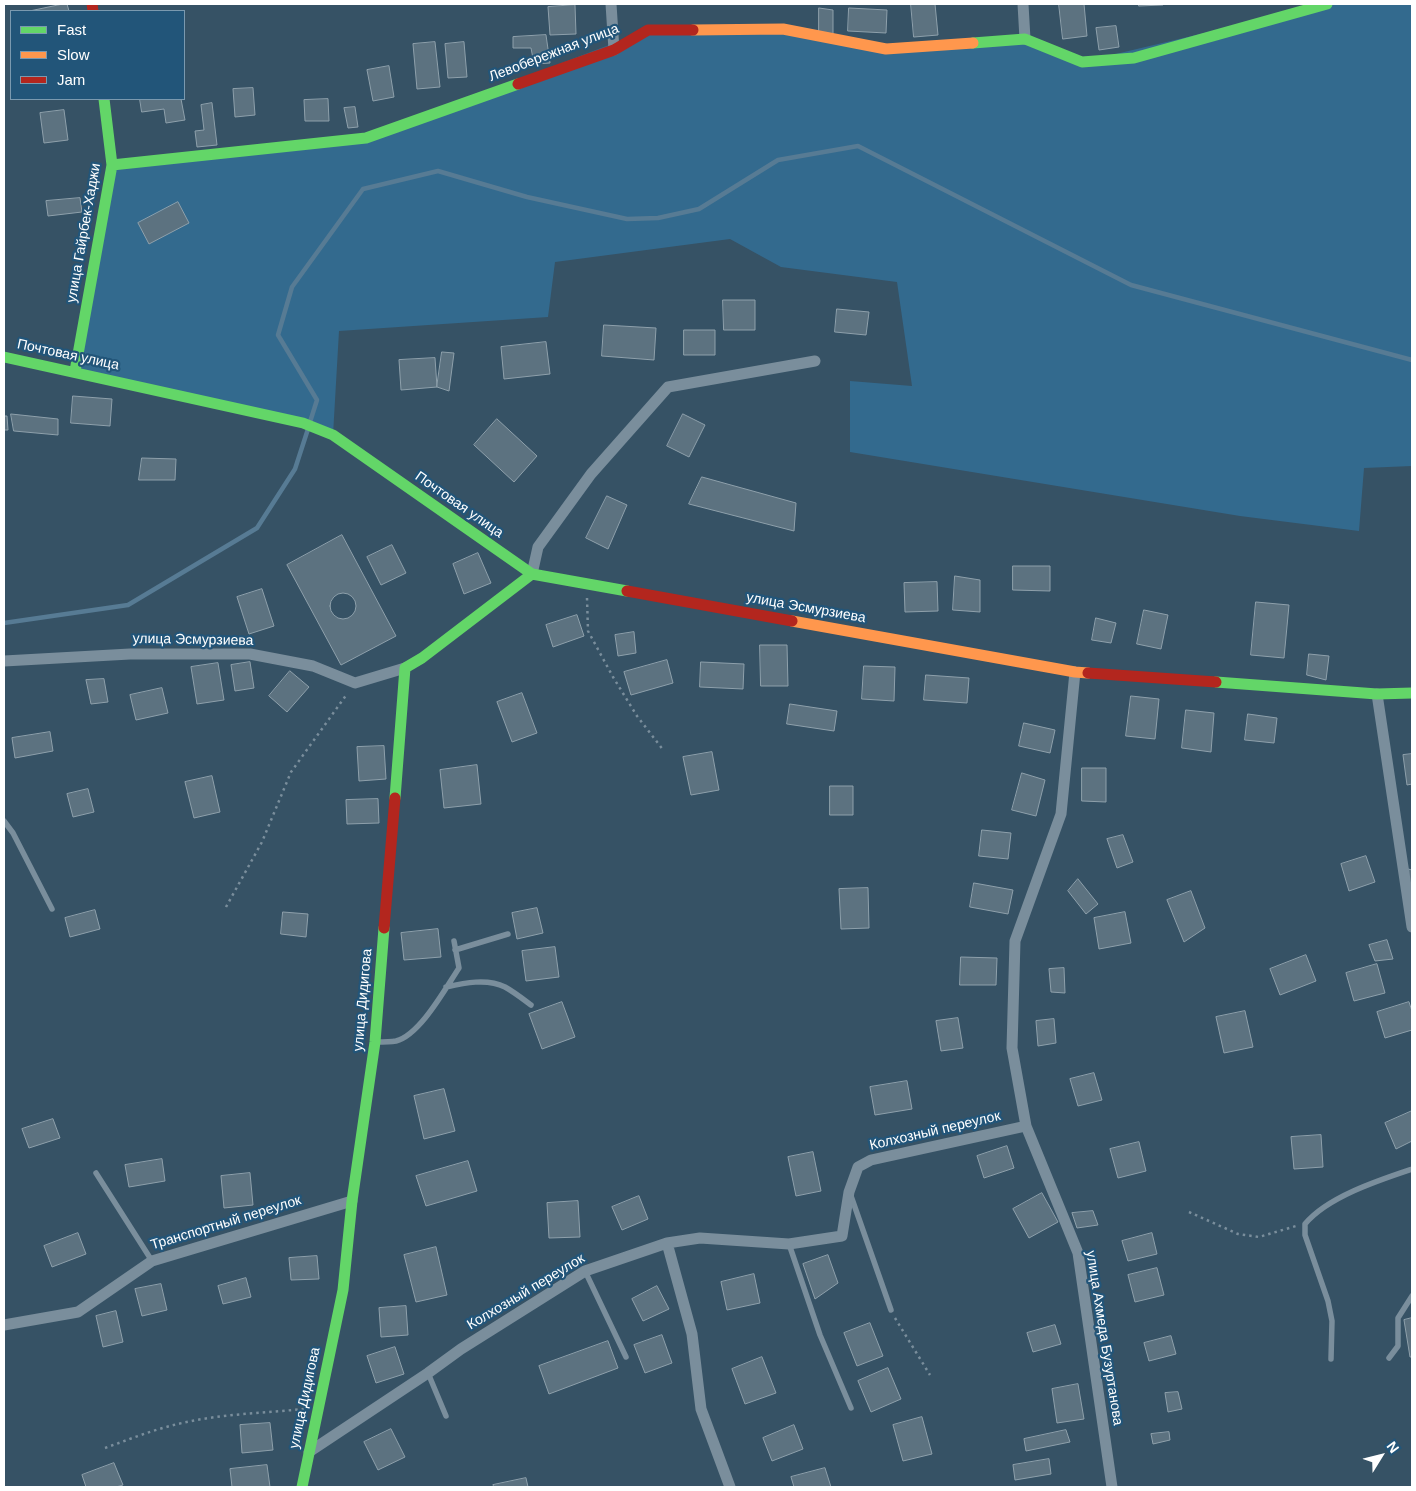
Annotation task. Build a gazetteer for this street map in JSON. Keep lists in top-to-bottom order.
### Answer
{
  "streets": {
    "street": [
      "Левобережная улица",
      "улица Гайрбек-Хаджи",
      "Почтовая улица",
      "улица Эсмурзиева",
      "улица Дидигова",
      "Колхозный переулок",
      "Транспортный переулок",
      "улица Ахмеда Бузуртанова"
    ]
  },
  "crossings": [
    ["Левобережная улица", "улица Гайрбек-Хаджи"],
    ["улица Гайрбек-Хаджи", "Почтовая улица"],
    ["Почтовая улица", "улица Эсмурзиева"],
    ["улица Эсмурзиева", "улица Ахмеда Бузуртанова"],
    ["улица Дидигова", "Колхозный переулок"],
    ["улица Дидигова", "Транспортный переулок"],
    ["Колхозный переулок", "улица Ахмеда Бузуртанова"]
  ],
  "legend": ["Fast", "Slow", "Jam"],
  "north": "top right"
}
